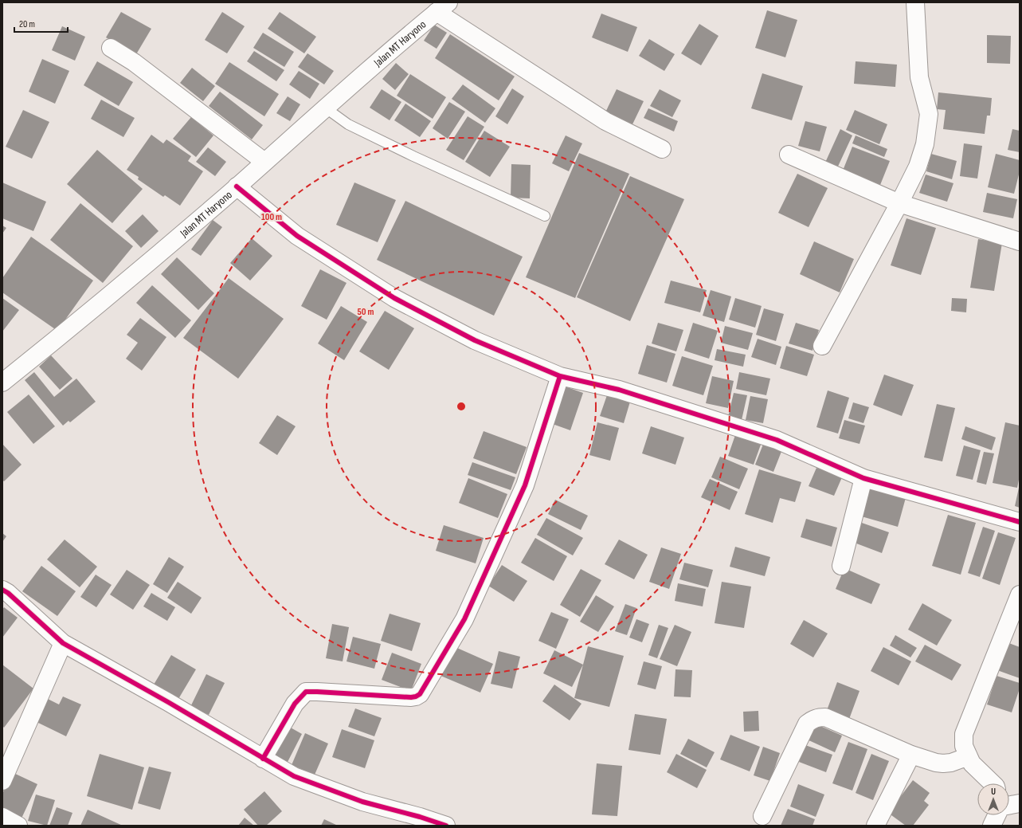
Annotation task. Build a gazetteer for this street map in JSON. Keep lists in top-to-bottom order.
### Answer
{
  "streets": {
    "street": ["Jalan MT Haryono"]
  },
  "scale_bar": "20 m",
  "north": "top",
  "rings": ["100 m", "50 m"]
}
